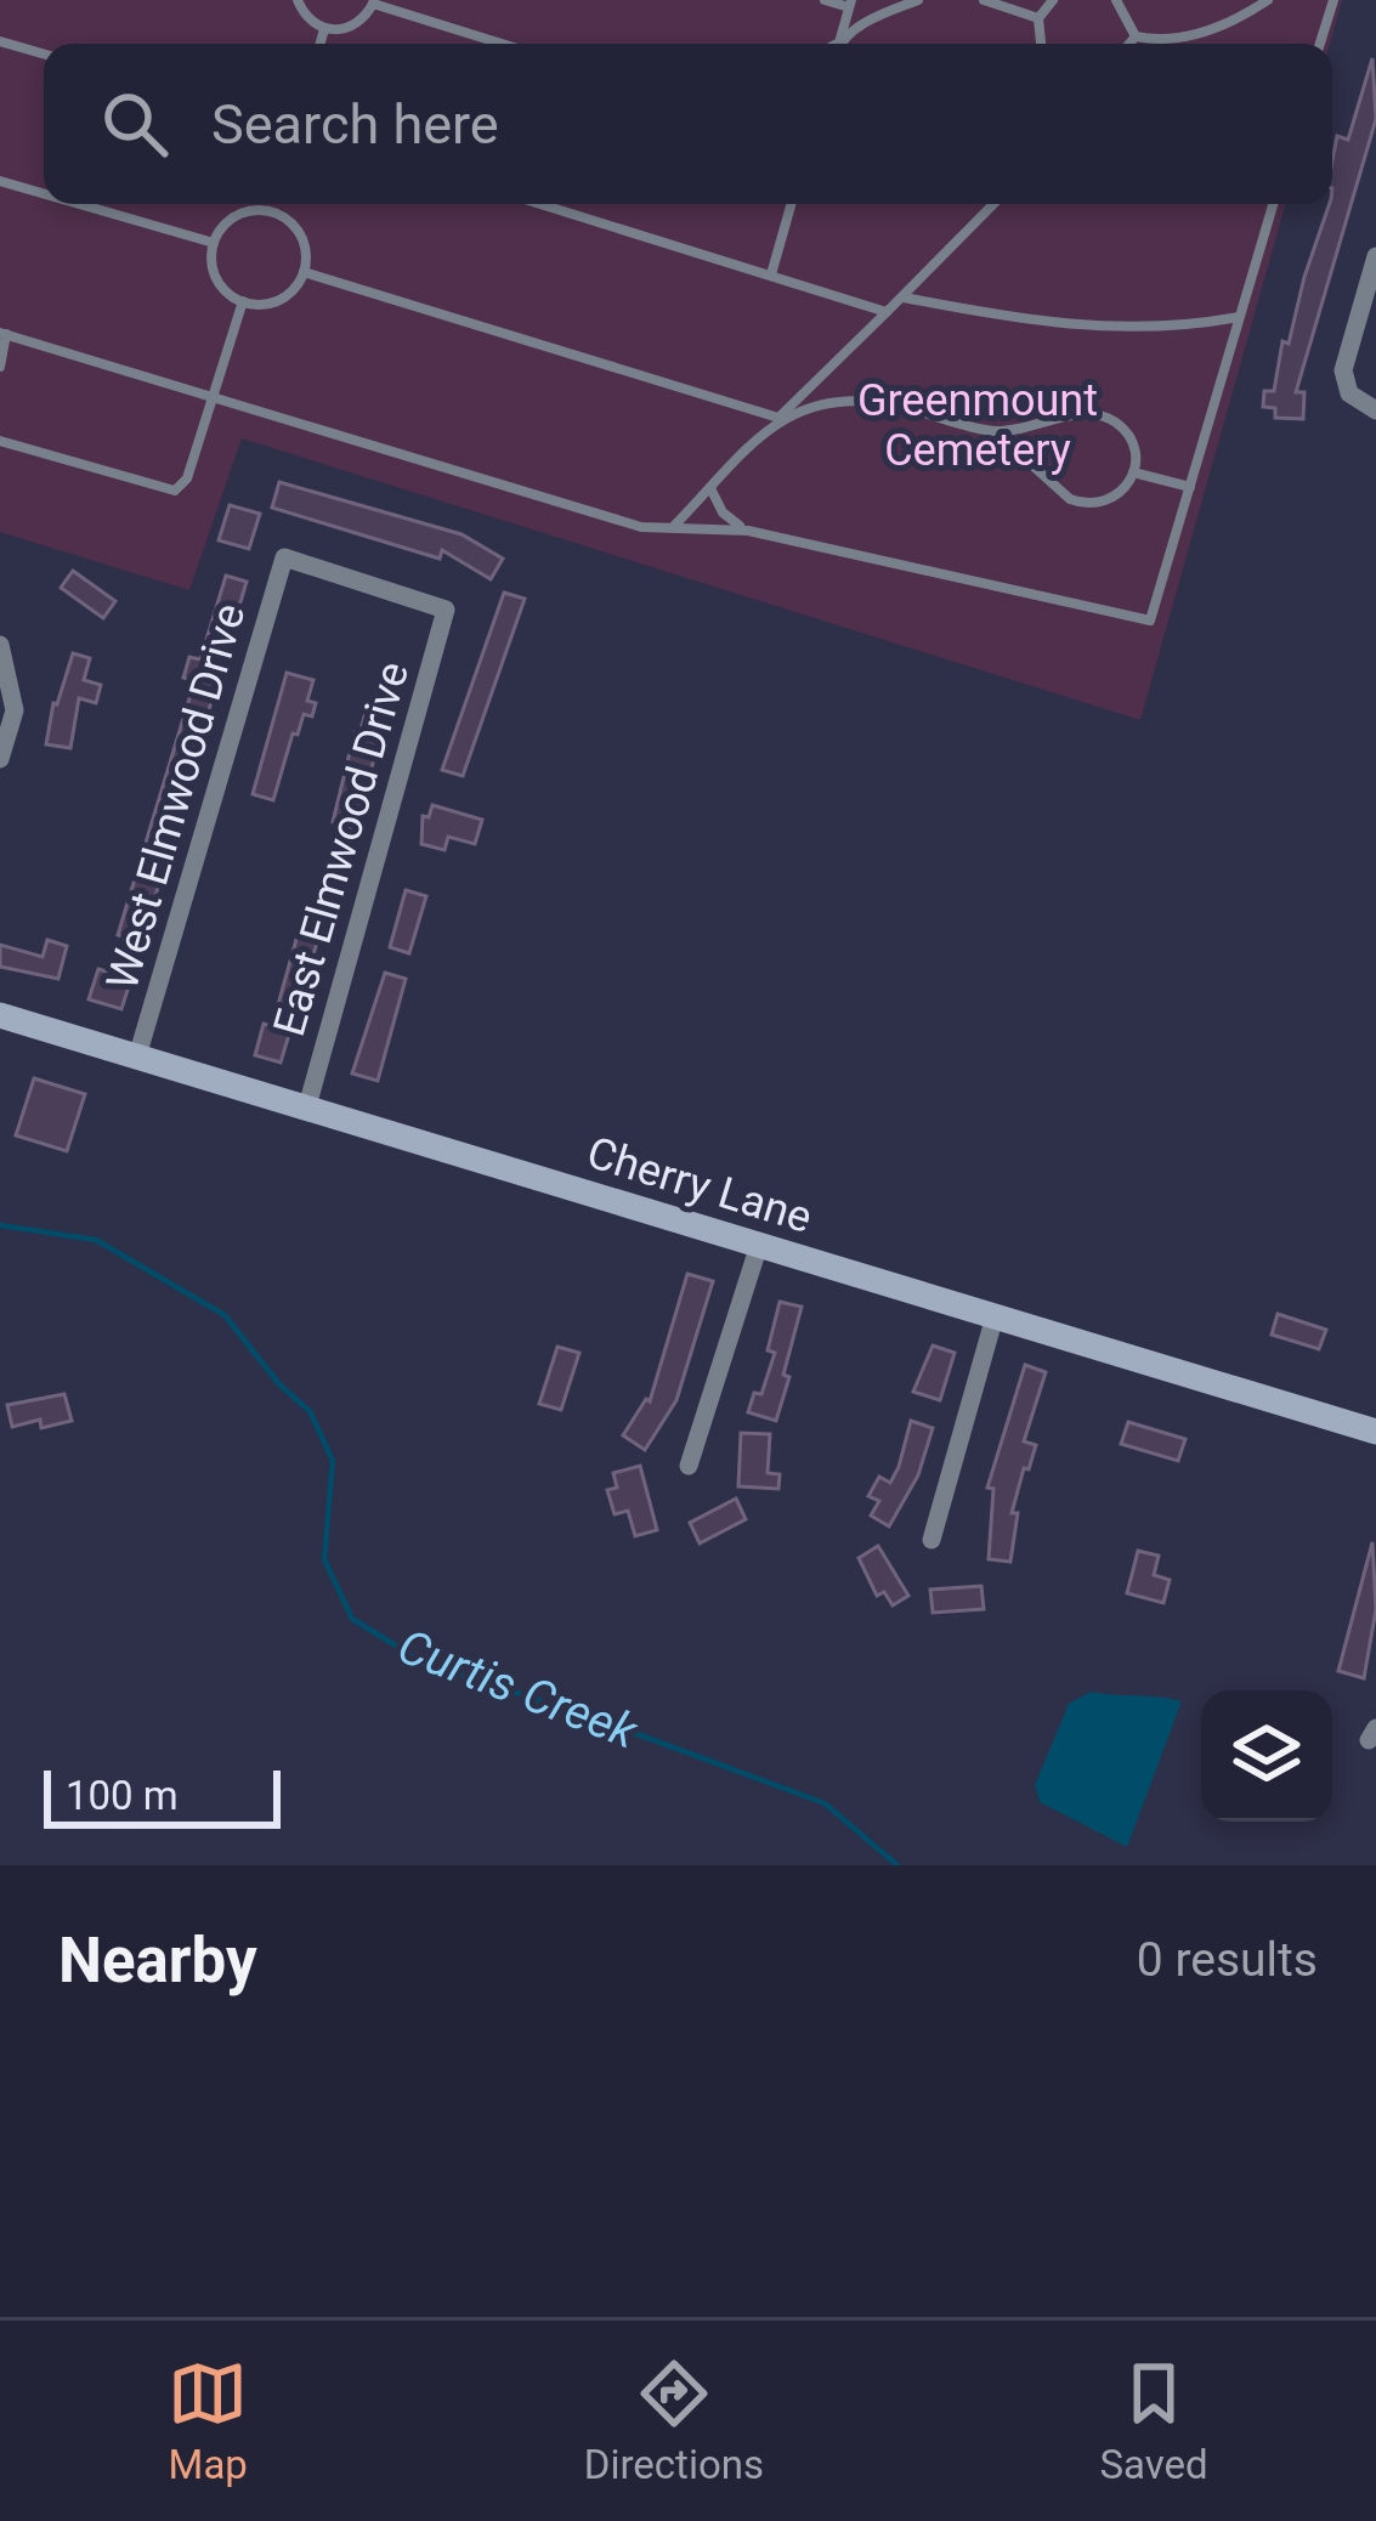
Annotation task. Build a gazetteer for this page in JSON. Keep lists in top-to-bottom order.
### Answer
{
  "streets": {
    "street": ["West Elmwood Drive", "East Elmwood Drive", "Cherry Lane"]
  },
  "crossings": [
    ["West Elmwood Drive", "East Elmwood Drive"],
    ["West Elmwood Drive", "Cherry Lane"],
    ["East Elmwood Drive", "Cherry Lane"]
  ],
  "water": ["Curtis Creek"],
  "parks": ["Greenmount Cemetery"],
  "scale_bar": "100 m",
  "page": {
    "search": "Search here",
    "scale": "100 m",
    "heading": ["Nearby", "0 results"],
    "nav": ["Map", "Directions", "Saved"]
  }
}
